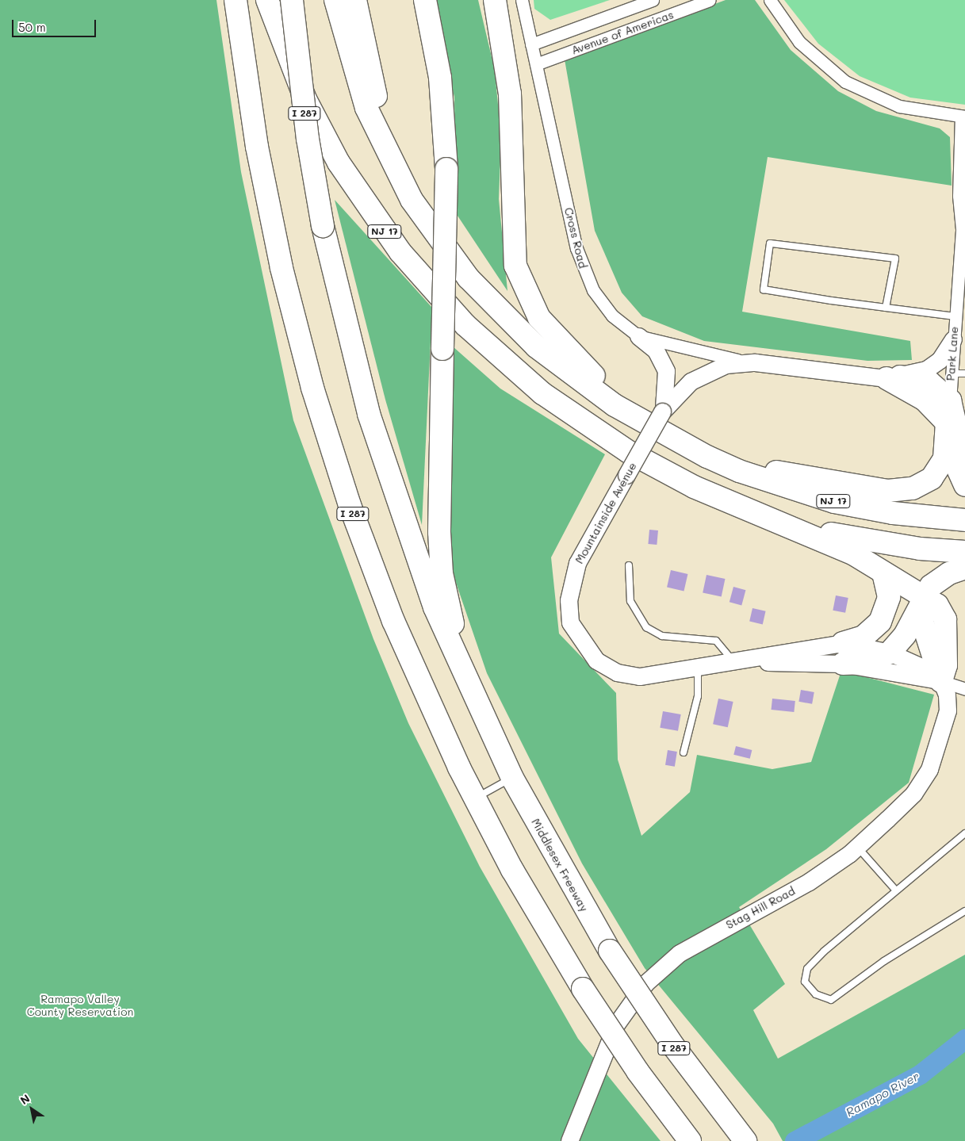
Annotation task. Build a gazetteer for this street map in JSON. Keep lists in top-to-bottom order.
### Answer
{
  "streets": {
    "highway": ["I 287", "NJ 17", "Middlesex Freeway"],
    "street": [
      "Avenue of Americas",
      "Cross Road",
      "Park Lane",
      "Mountainside Avenue",
      "Stag Hill Road"
    ]
  },
  "crossings": [
    ["Avenue of Americas", "Cross Road"],
    ["I 287", "Middlesex Freeway"],
    ["Cross Road", "Mountainside Avenue"],
    ["Mountainside Avenue", "Stag Hill Road"]
  ],
  "water": ["Ramapo River"],
  "parks": ["Ramapo Valley County Reservation"],
  "scale_bar": "50 m",
  "north": "top left"
}
